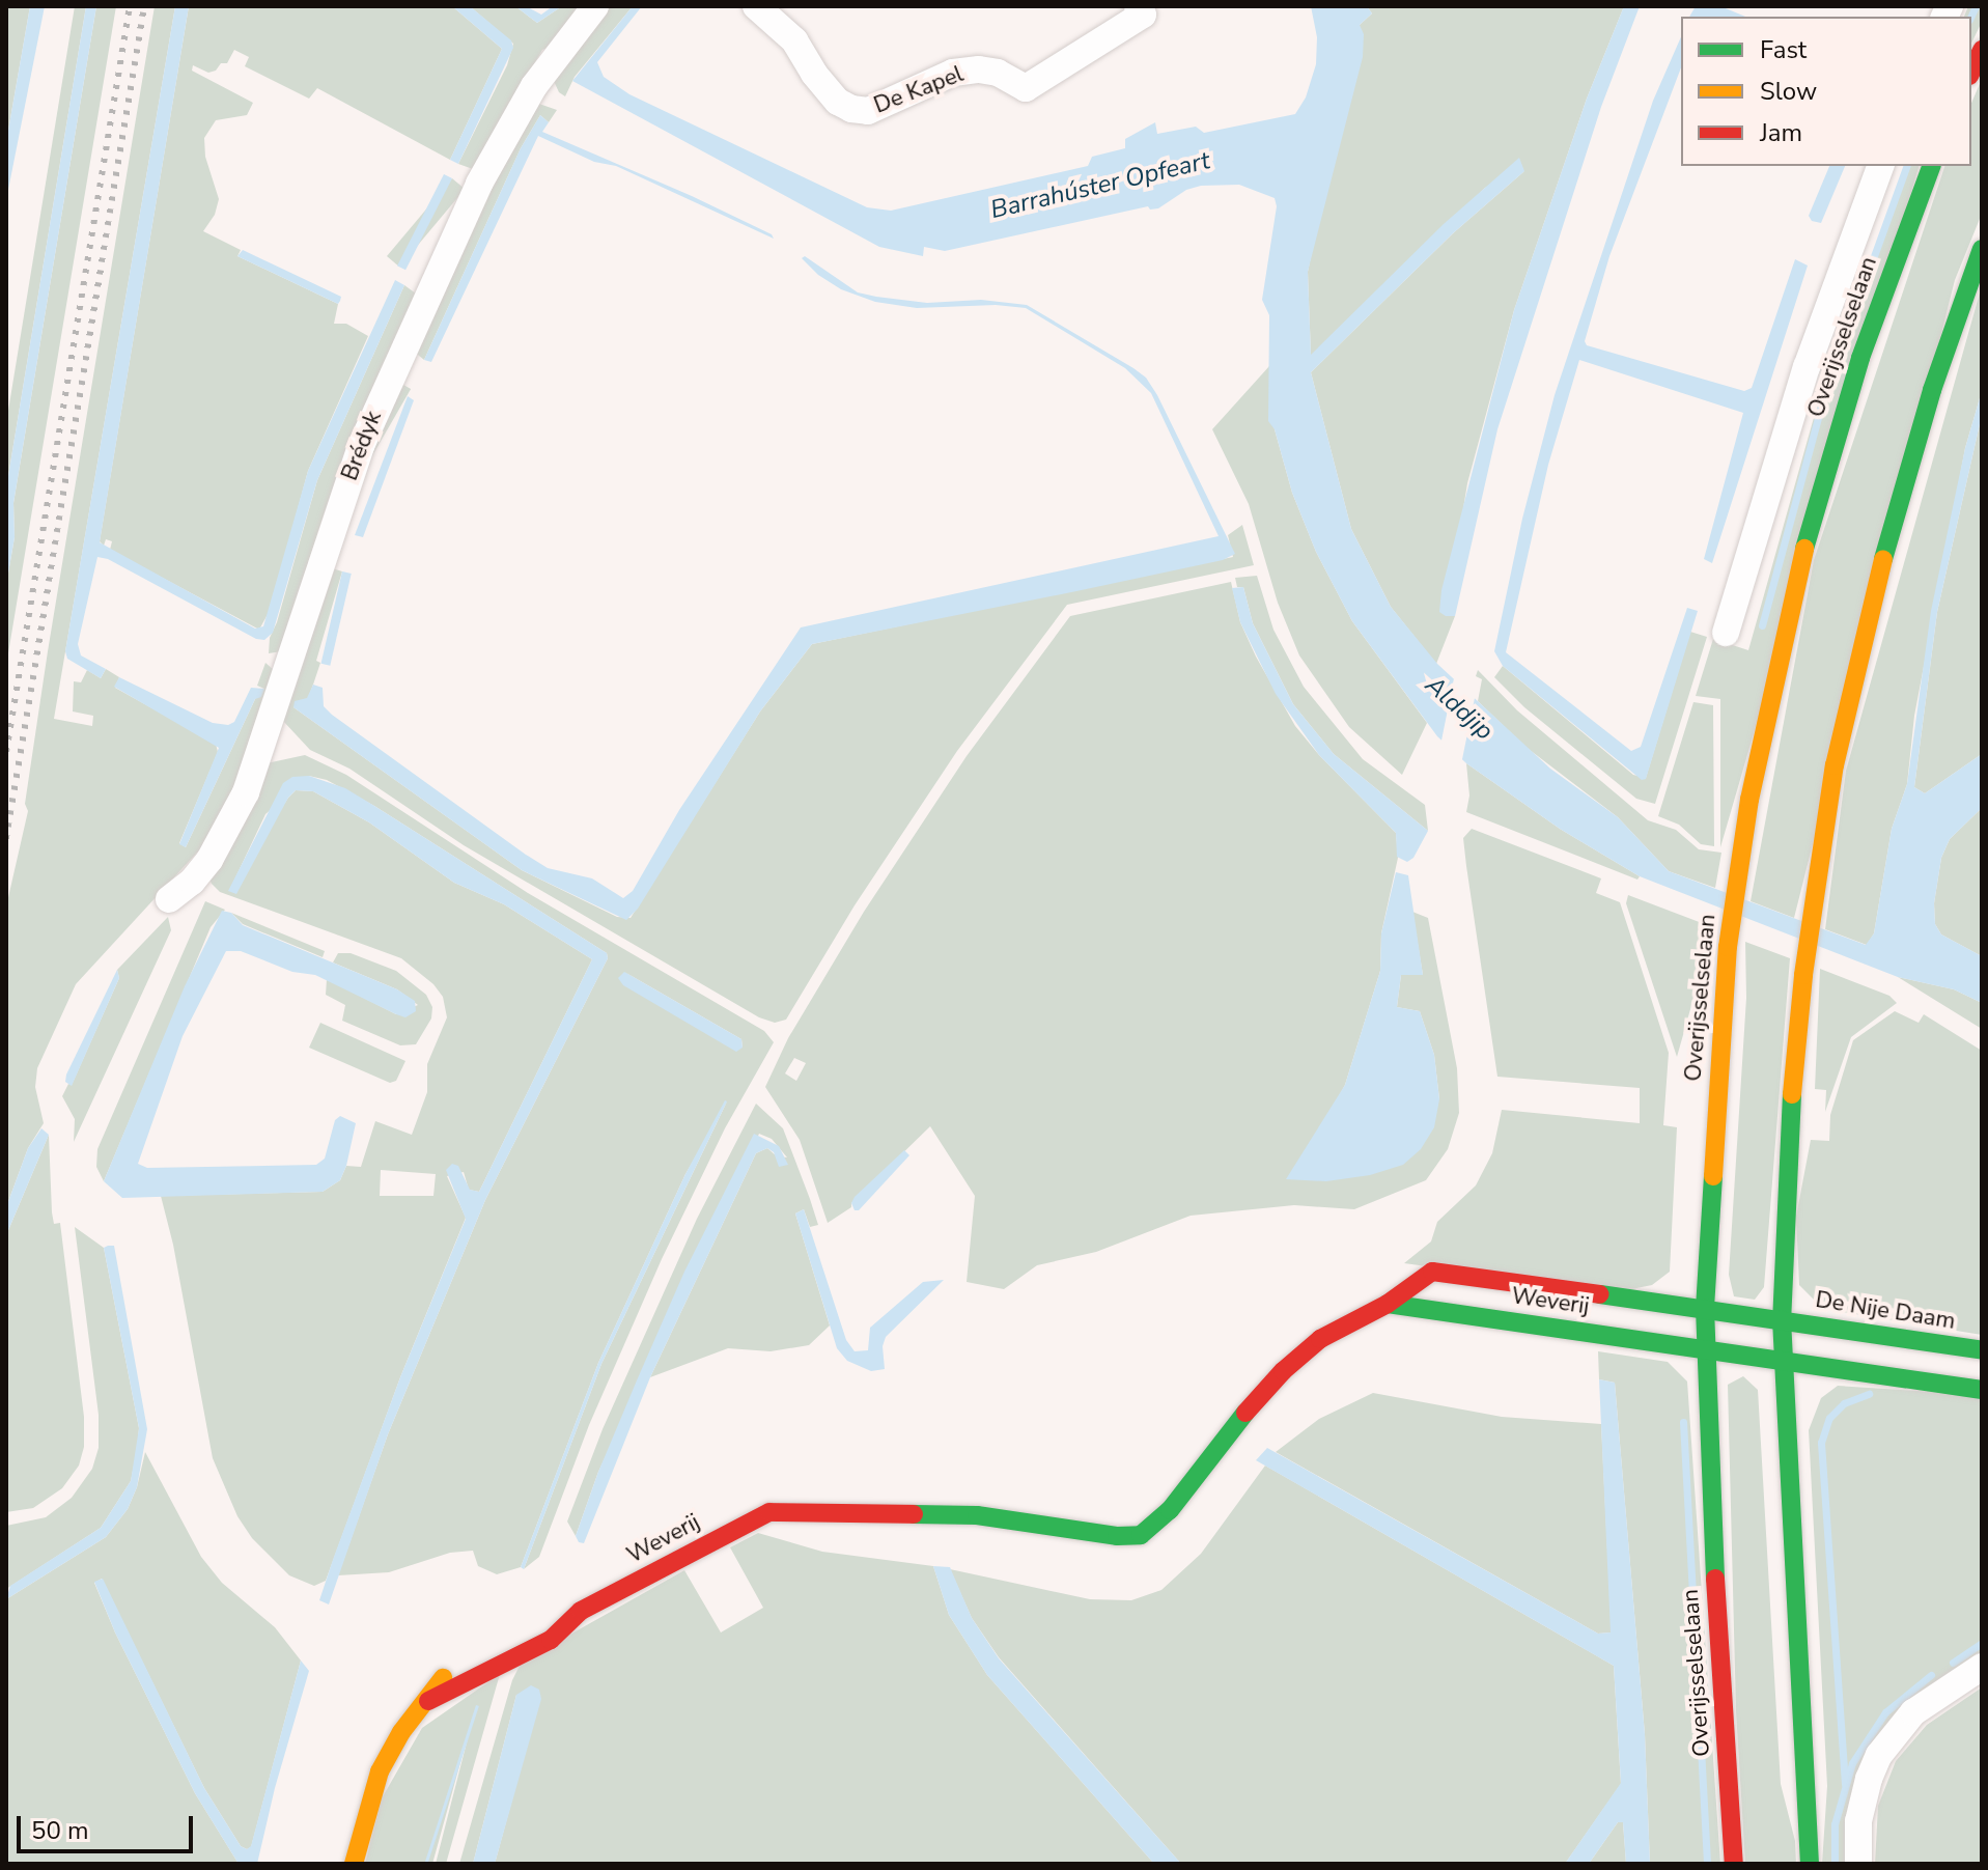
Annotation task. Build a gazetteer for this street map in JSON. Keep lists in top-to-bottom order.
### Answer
{
  "streets": {
    "main road": ["Overijsselselaan", "Weverij", "De Nije Daam"],
    "street": ["De Kapel", "Brédyk"]
  },
  "crossings": [
    ["Overijsselselaan", "Weverij"],
    ["Weverij", "De Nije Daam"]
  ],
  "water": ["Barrahúster Opfeart", "Alddjip"],
  "legend": ["Fast", "Slow", "Jam"],
  "scale_bar": "50 m"
}
